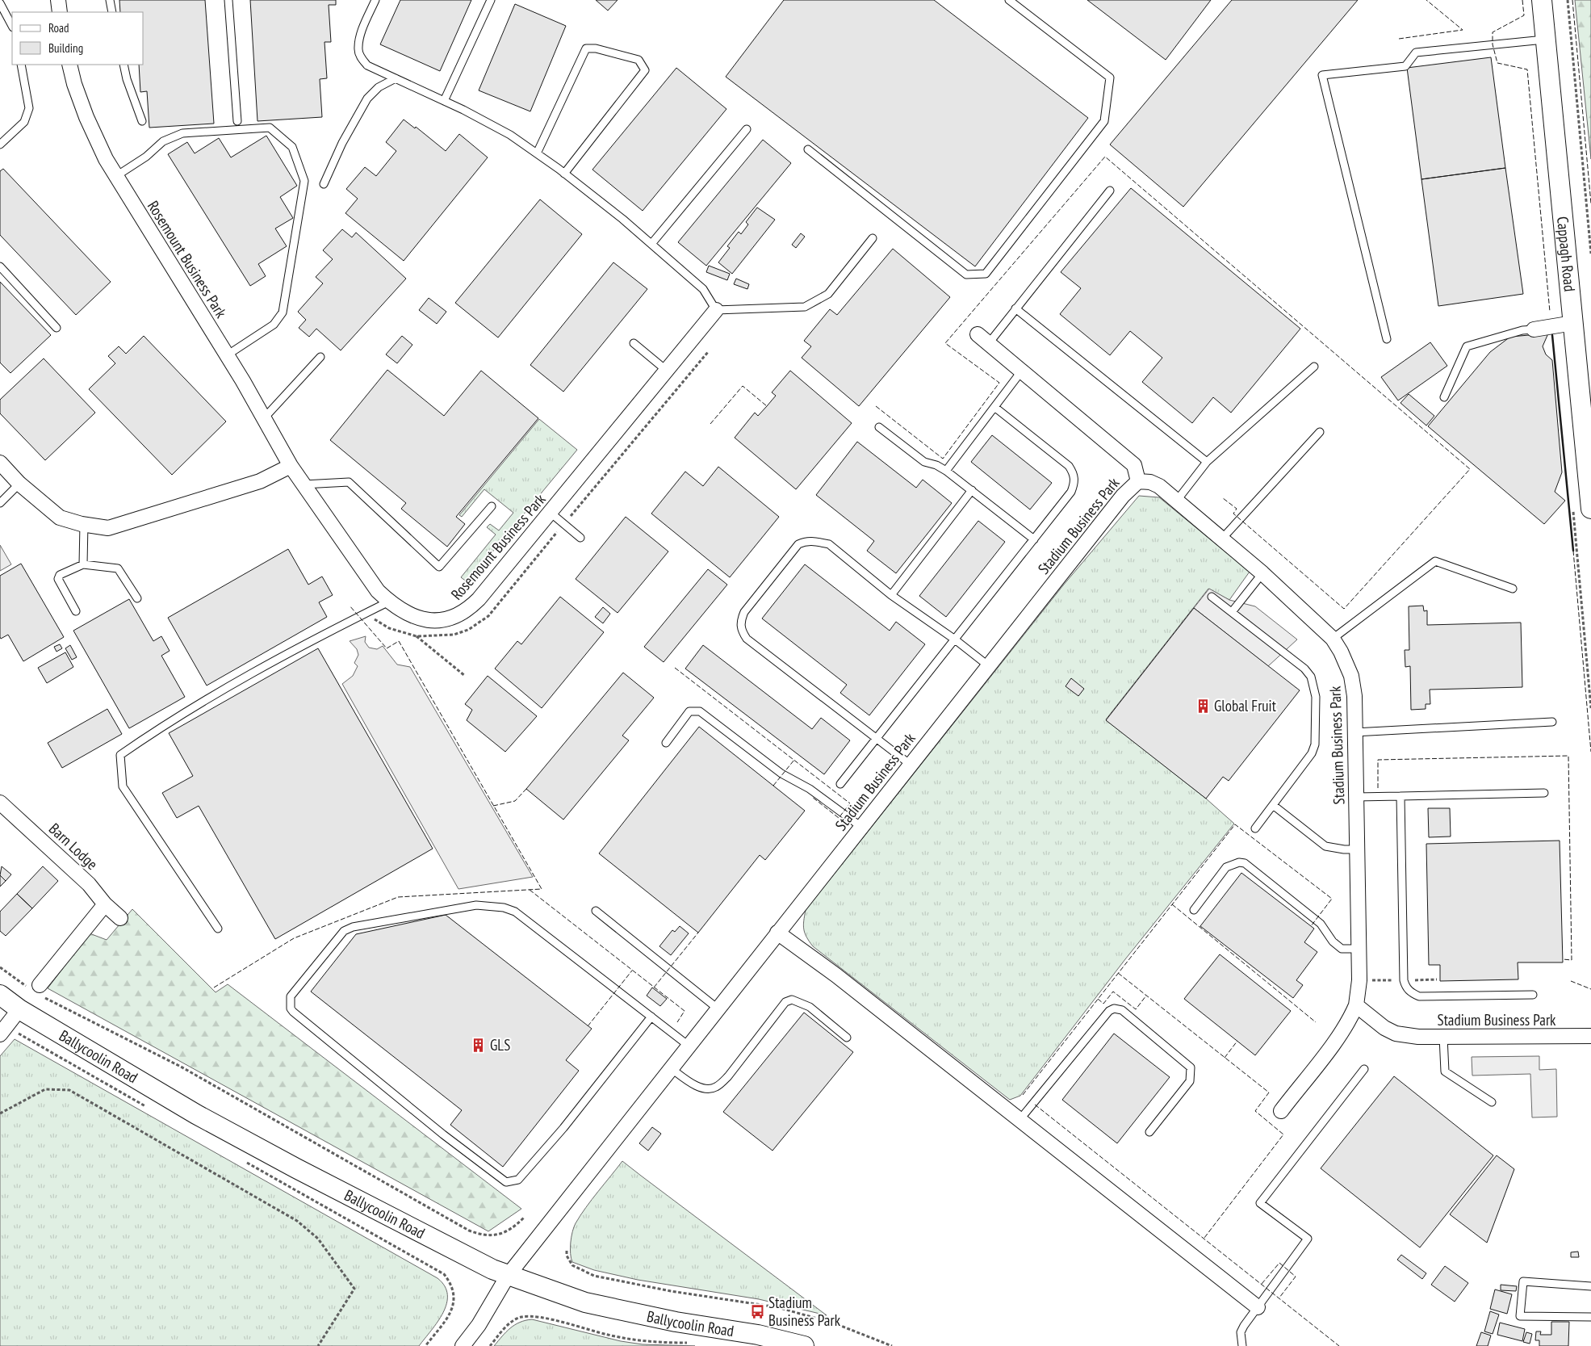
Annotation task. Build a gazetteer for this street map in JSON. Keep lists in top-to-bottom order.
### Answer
{
  "streets": {
    "street": [
      "Cappagh Road",
      "Rosemount Business Park",
      "Stadium Business Park",
      "Barn Lodge",
      "Ballycoolin Road"
    ]
  },
  "crossings": [
    ["Stadium Business Park", "Ballycoolin Road"]
  ],
  "places": {
    "building": ["Global Fruit", "GLS"],
    "bus stop": ["Stadium Business Park"]
  },
  "legend": ["Road", "Building"]
}
